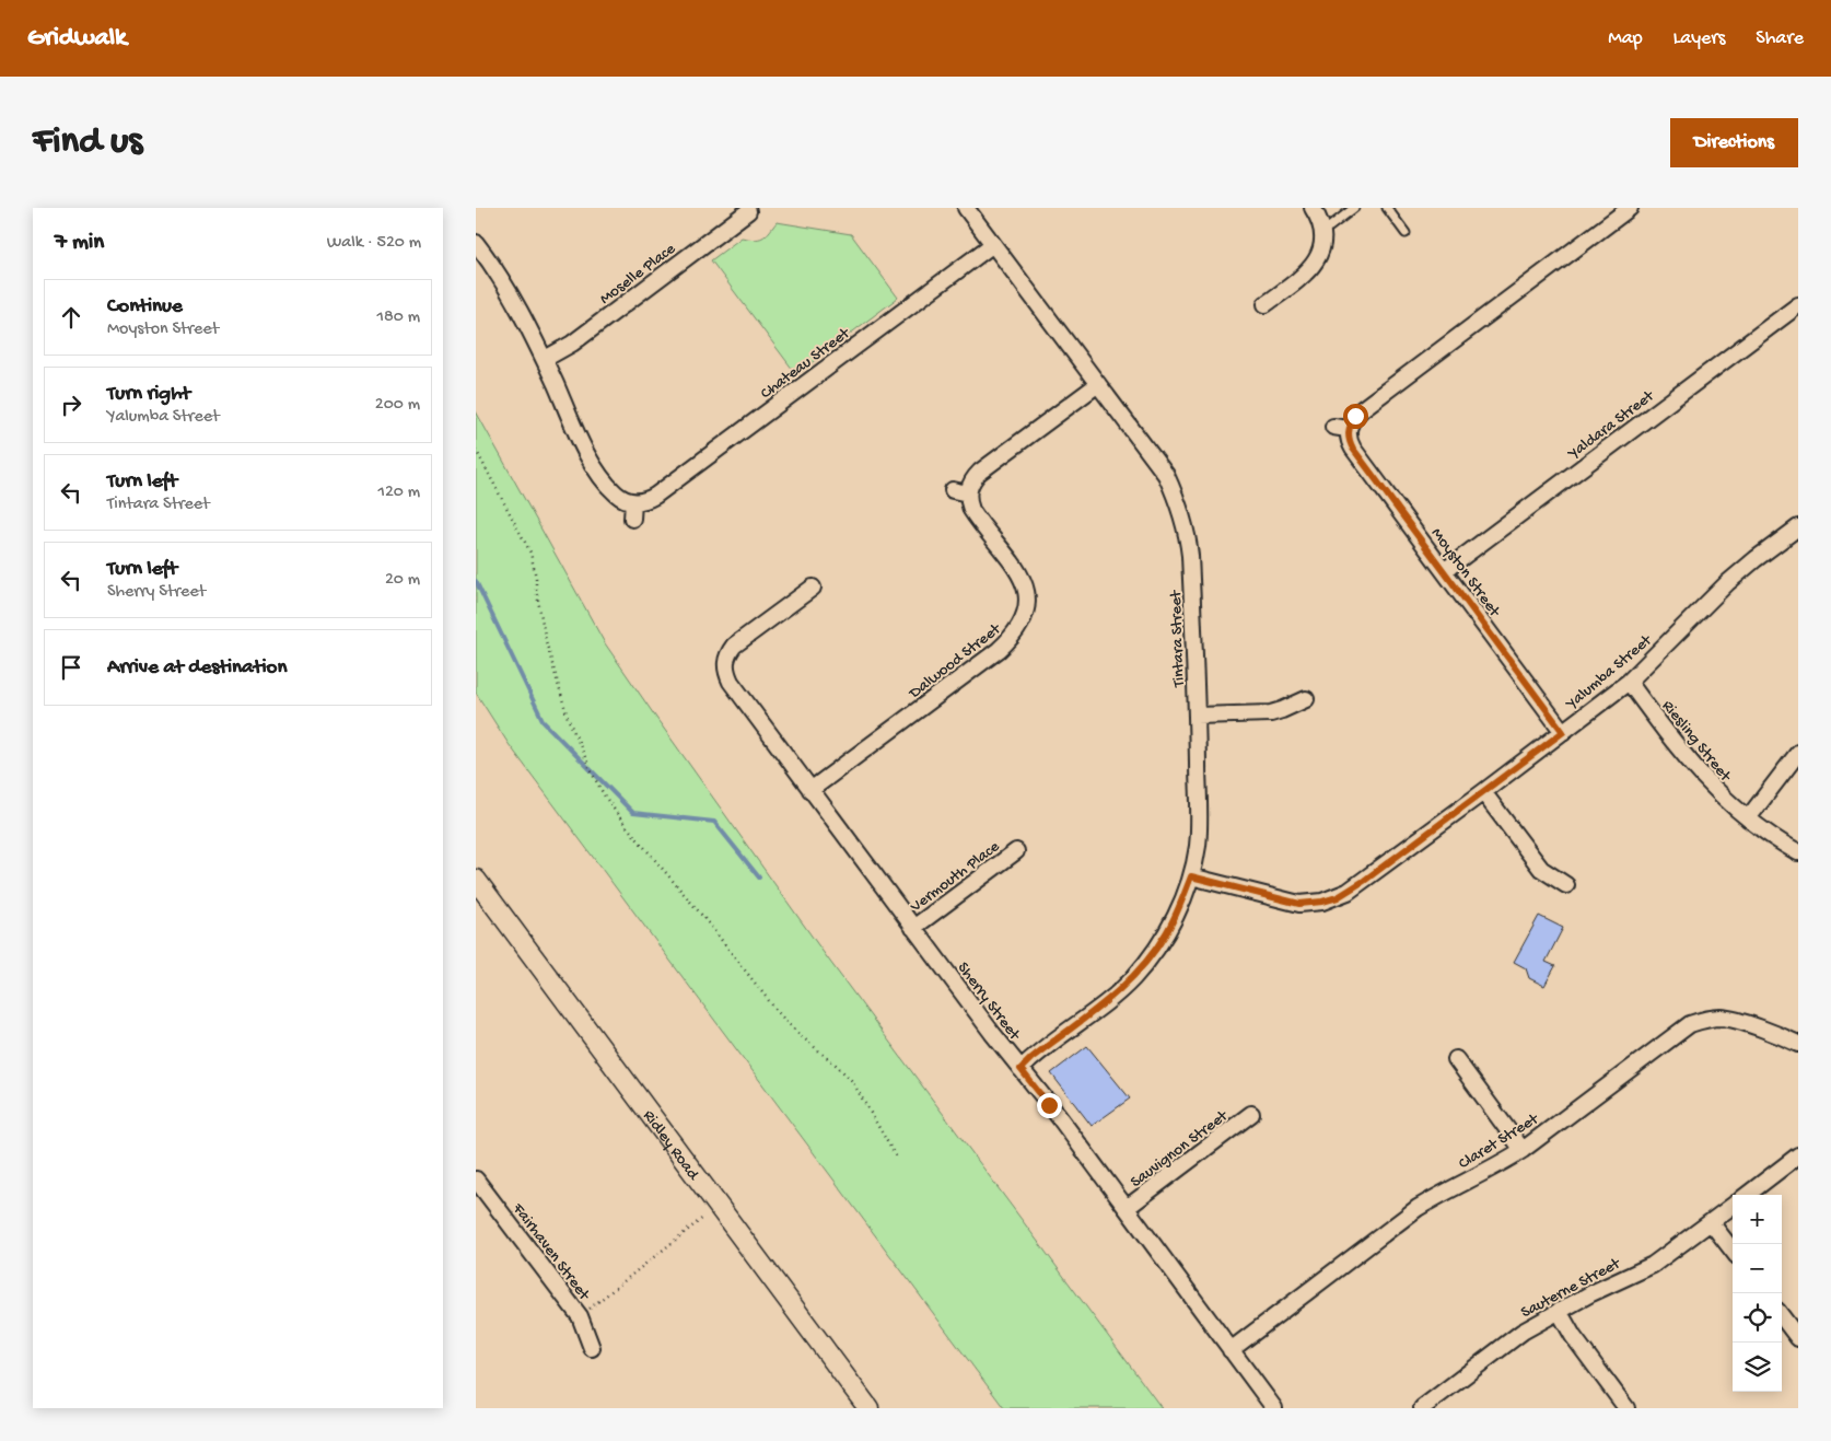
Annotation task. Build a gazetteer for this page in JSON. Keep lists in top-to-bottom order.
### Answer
{
  "streets": {
    "street": [
      "Moselle Place",
      "Chateau Street",
      "Yaldara Street",
      "Moyston Street",
      "Tintara Street",
      "Dalwood Street",
      "Yalumba Street",
      "Riesling Street",
      "Vermouth Place",
      "Sherry Street",
      "Claret Street",
      "Ridley Road",
      "Sauvignon Street",
      "Fairhaven Street",
      "Sauterne Street"
    ]
  },
  "crossings": [
    ["Chateau Street", "Tintara Street"],
    ["Yaldara Street", "Moyston Street"],
    ["Moyston Street", "Yalumba Street"],
    ["Tintara Street", "Dalwood Street"],
    ["Tintara Street", "Yalumba Street"],
    ["Tintara Street", "Sherry Street"],
    ["Dalwood Street", "Sherry Street"],
    ["Yalumba Street", "Riesling Street"],
    ["Vermouth Place", "Sherry Street"],
    ["Sherry Street", "Claret Street"],
    ["Sherry Street", "Sauvignon Street"]
  ],
  "page": {
    "header": "Gridwalk",
    "nav": ["Map", "Layers", "Share"],
    "buttons": "Directions",
    "title": "Find us",
    "heading": ["7 min", "Walk · 520 m"],
    "list": [
      ["Continue", "Moyston Street", "180 m"],
      ["Turn right", "Yalumba Street", "200 m"],
      ["Turn left", "Tintara Street", "120 m"],
      ["Turn left", "Sherry Street", "20 m"],
      "Arrive at destination"
    ],
    "map_buttons": ["+", "−"]
  }
}
